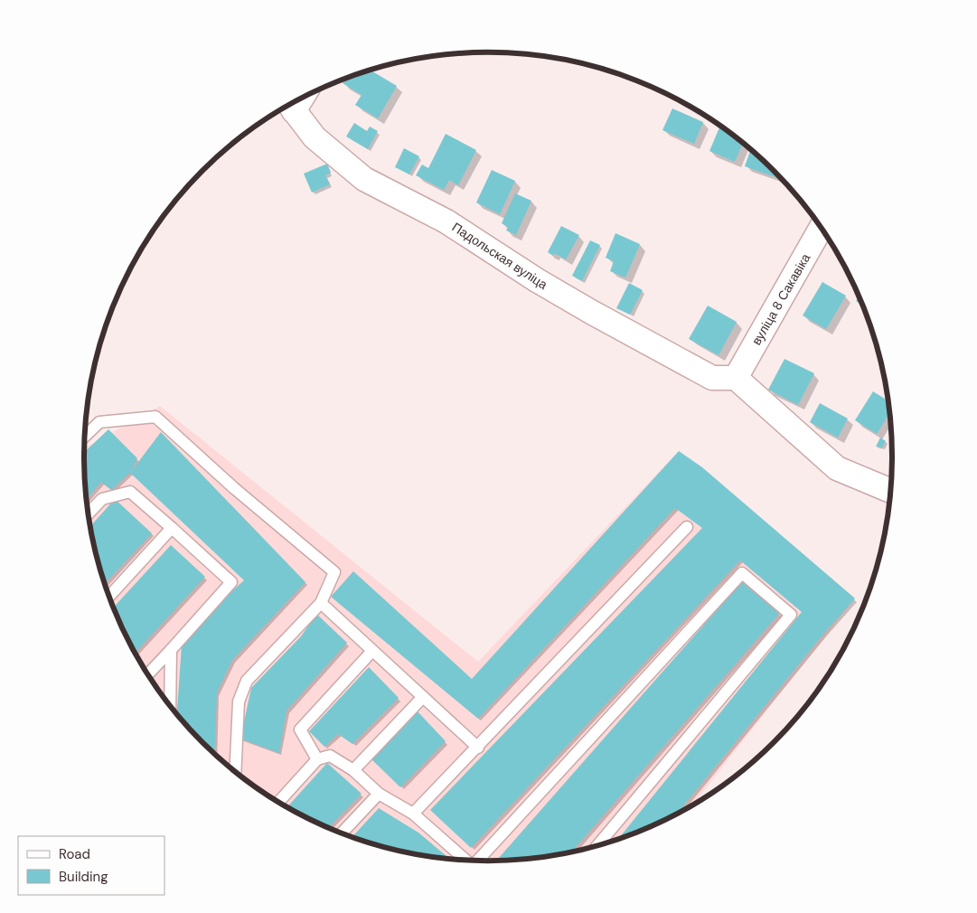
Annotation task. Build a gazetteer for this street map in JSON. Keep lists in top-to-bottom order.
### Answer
{
  "streets": {
    "street": ["Падольская вуліца", "вуліца 8 Сакавіка"]
  },
  "crossings": [
    ["Падольская вуліца", "вуліца 8 Сакавіка"]
  ],
  "legend": ["Road", "Building"]
}
